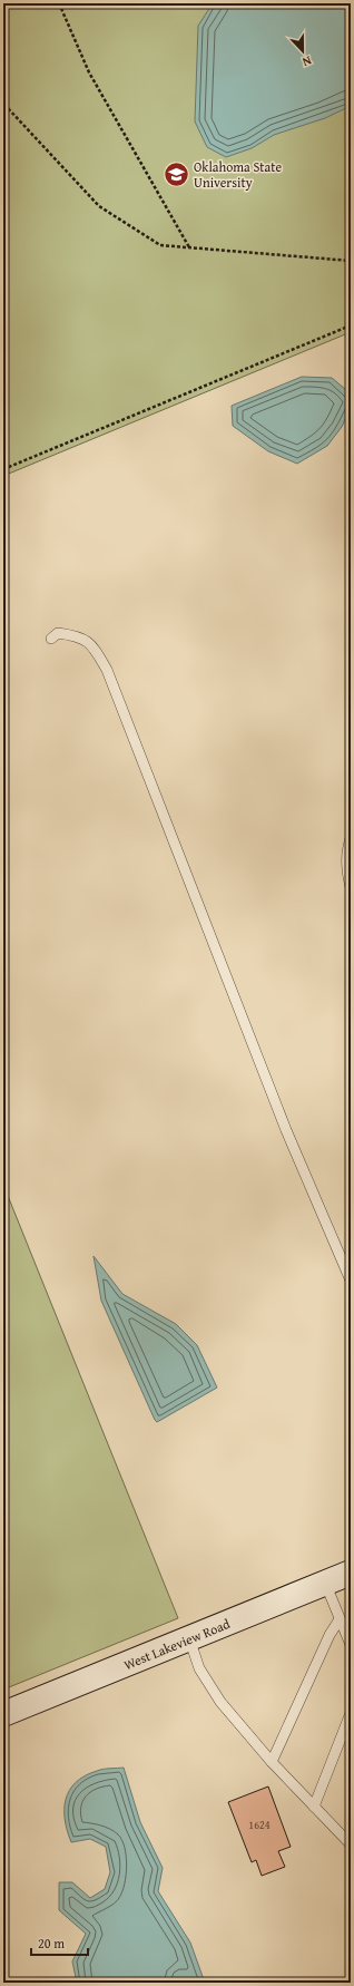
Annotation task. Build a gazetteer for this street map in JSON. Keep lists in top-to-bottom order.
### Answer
{
  "streets": {
    "main road": ["West Lakeview Road"]
  },
  "places": {
    "school or university": ["Oklahoma State University"]
  },
  "house_numbers": ["1624"],
  "scale_bar": "20 m",
  "north": "bottom"
}
